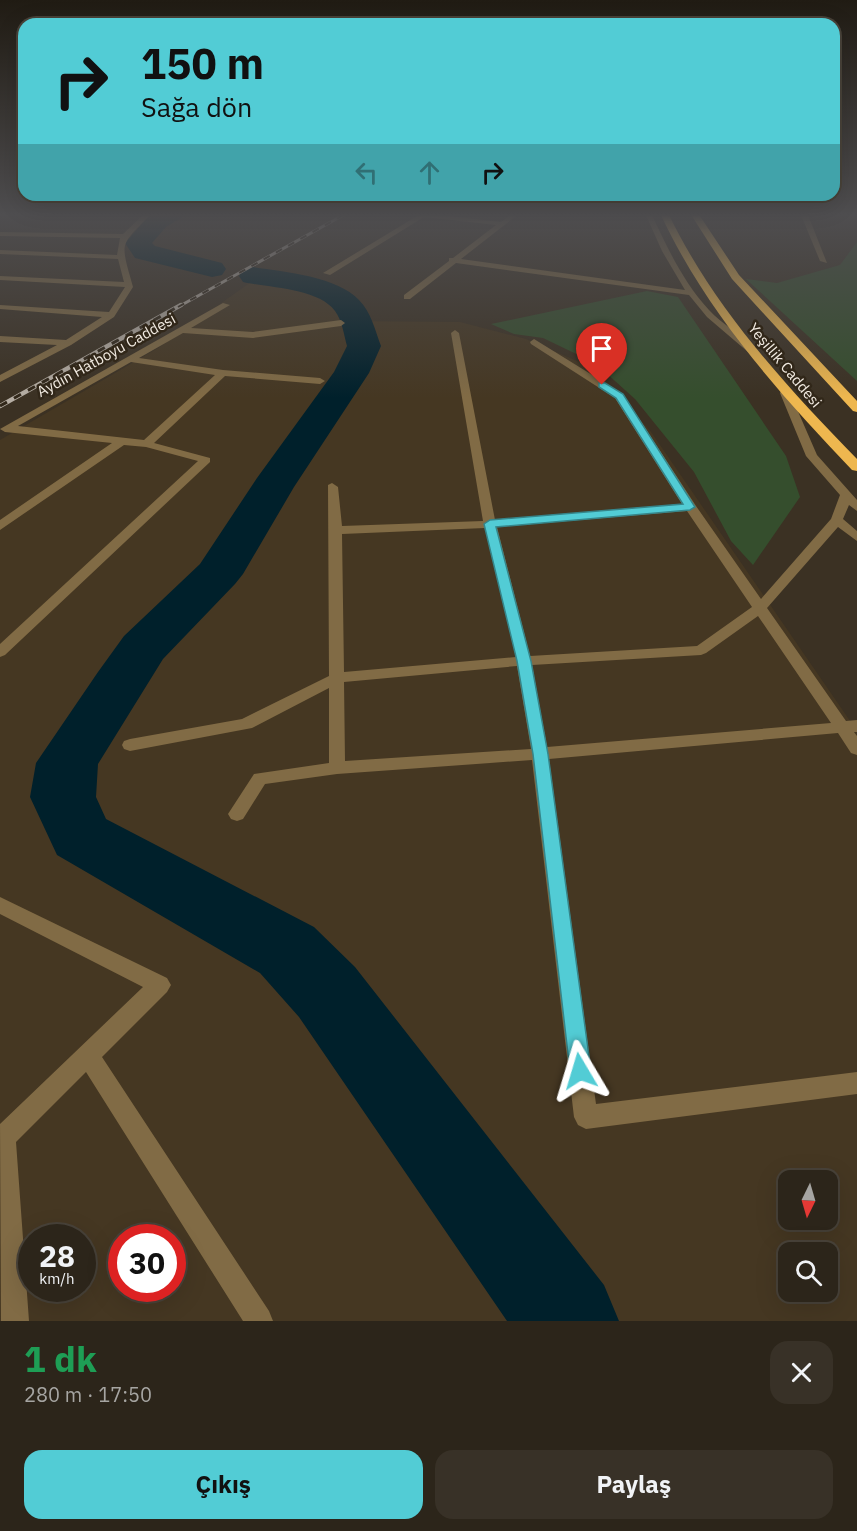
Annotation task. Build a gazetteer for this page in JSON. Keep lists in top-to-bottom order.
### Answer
{
  "streets": {
    "highway": ["Yeşillik Caddesi"],
    "street": ["Aydın Hatboyu Caddesi"]
  },
  "north": "bottom",
  "page": {
    "turn": ["150 m", "Sağa dön"],
    "speed": "28 km/h",
    "limit": "30",
    "heading": ["1 dk", "280 m · 17:50"],
    "buttons": ["Çıkış", "Paylaş"]
  }
}
